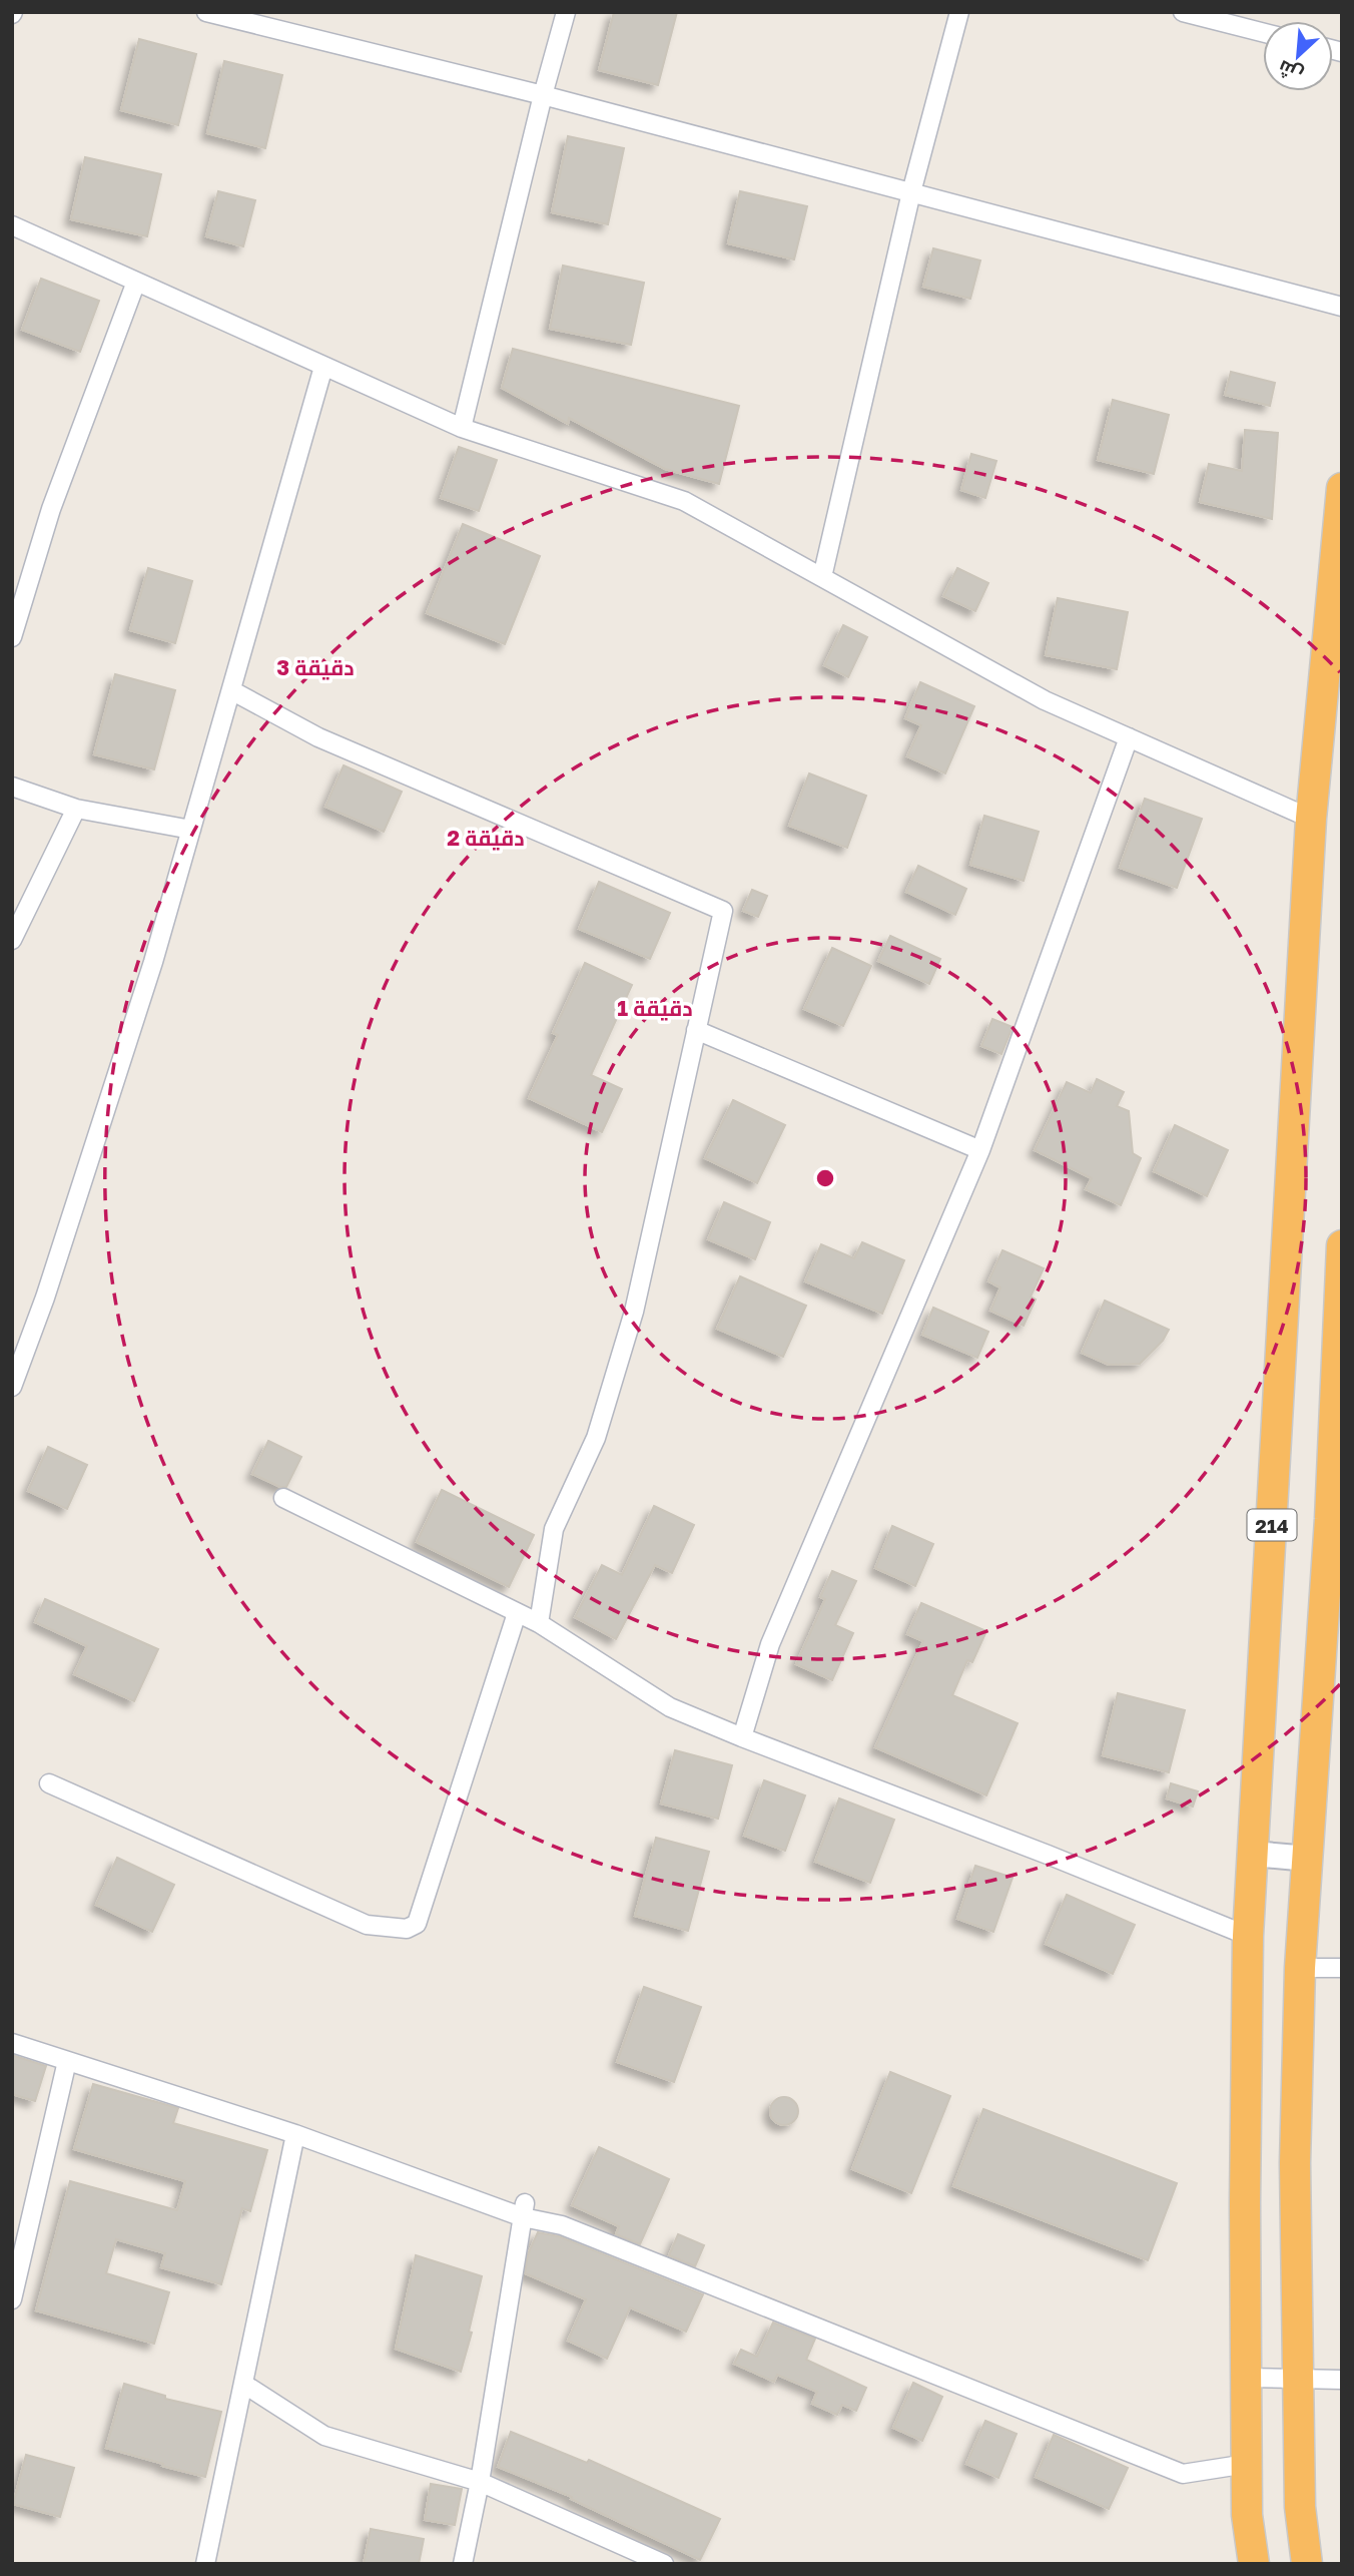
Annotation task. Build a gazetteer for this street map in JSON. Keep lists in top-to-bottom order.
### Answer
{
  "streets": {
    "highway": ["214"]
  },
  "north": "bottom left",
  "rings": ["3 دقيقة", "2 دقيقة", "1 دقيقة"]
}
